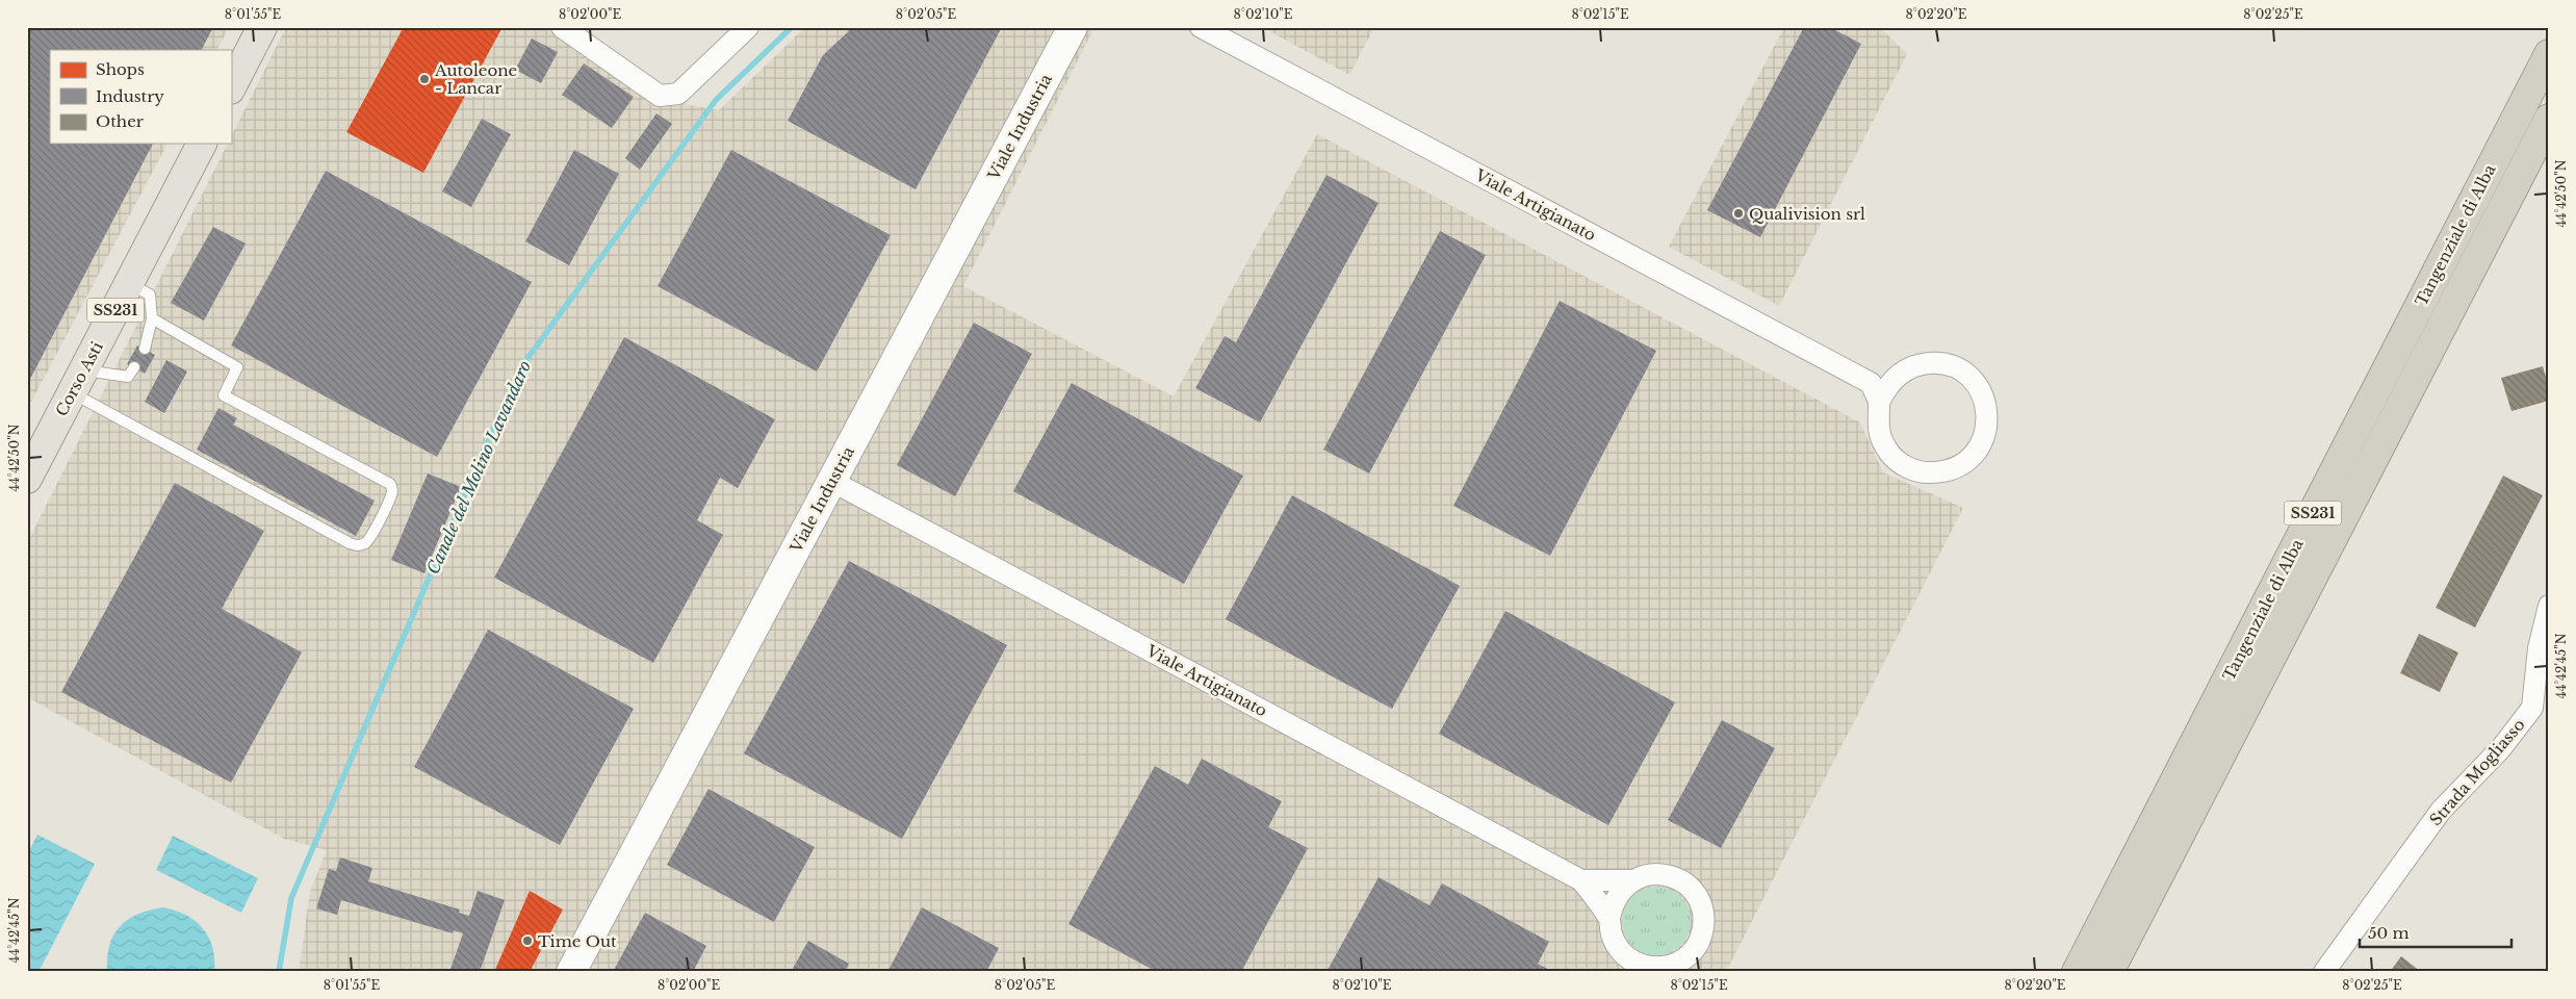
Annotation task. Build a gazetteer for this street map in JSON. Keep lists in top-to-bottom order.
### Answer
{
  "streets": {
    "highway": ["Tangenziale di Alba", "SS231"],
    "main road": ["Corso Asti"],
    "street": ["Viale Industria", "Viale Artigianato", "Strada Mogliasso"]
  },
  "crossings": [
    ["Viale Industria", "Viale Artigianato"]
  ],
  "water": ["Canale del Molino Lavandaro"],
  "places": ["Autoleone - Lancar", "Qualivision srl", "Time Out"],
  "legend": ["Shops", "Industry", "Other"],
  "scale_bar": "50 m",
  "coordinates": [
    "8°01'55\"E",
    "8°02'00\"E",
    "8°02'05\"E",
    "8°02'10\"E",
    "8°02'15\"E",
    "8°02'20\"E",
    "8°02'25\"E",
    "44°42'50\"N",
    "44°42'45\"N"
  ]
}
